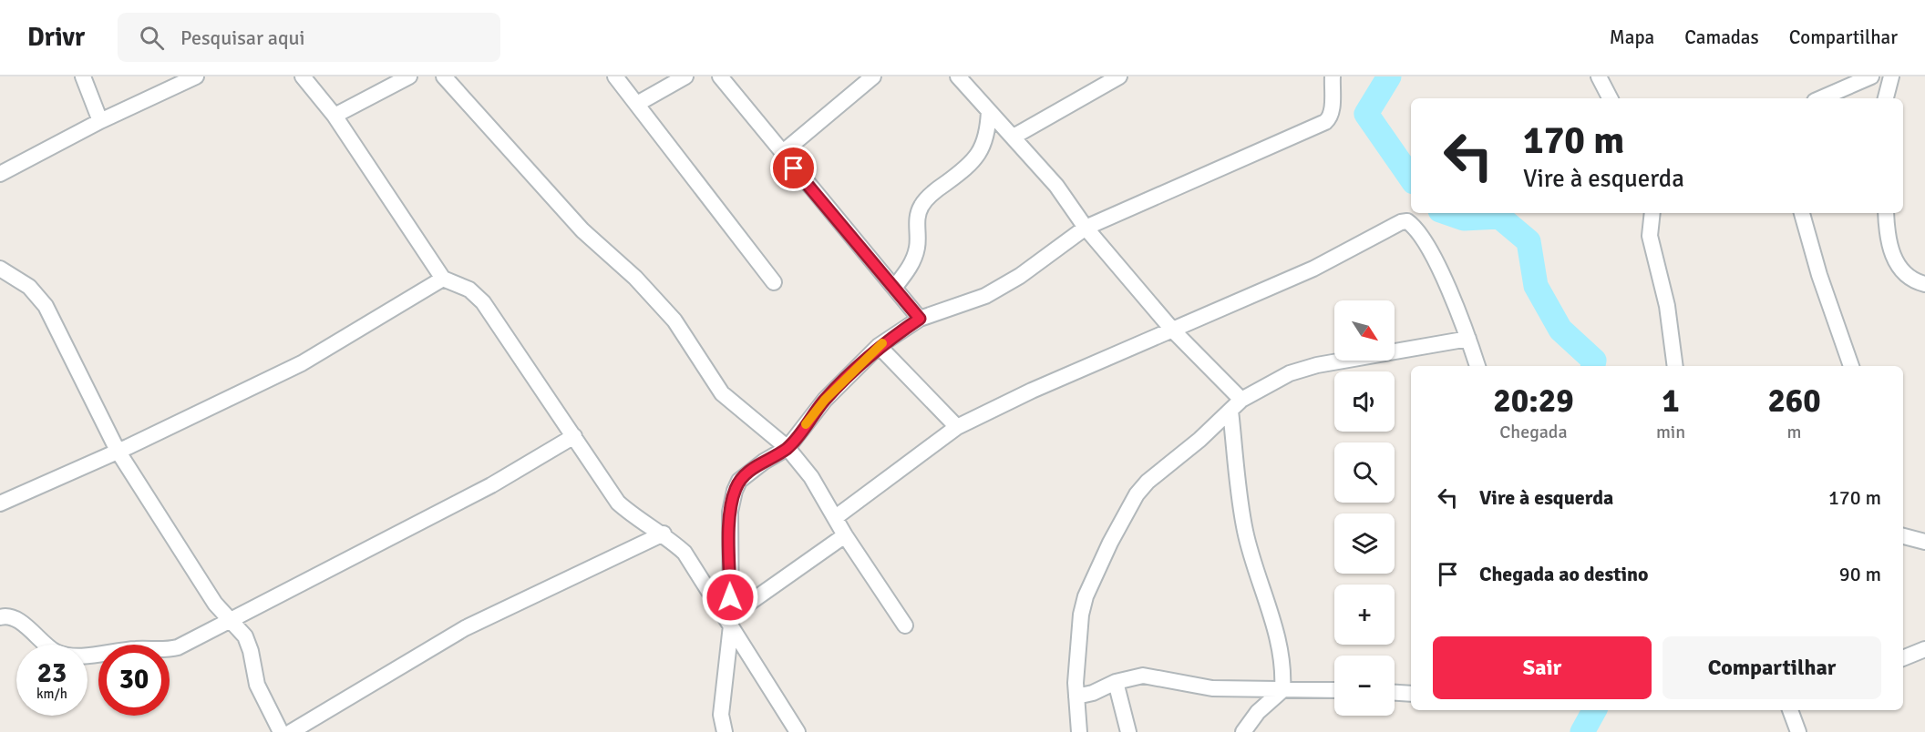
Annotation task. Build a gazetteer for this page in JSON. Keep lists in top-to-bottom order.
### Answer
{
  "north": "bottom right",
  "page": {
    "header": "Drivr",
    "search": "Pesquisar aqui",
    "nav": ["Mapa", "Camadas", "Compartilhar"],
    "turn": ["170 m", "Vire à esquerda"],
    "map_buttons": ["+", "−"],
    "eta": [
      "20:29",
      "Chegada",
      "1",
      "min",
      "260",
      "m"
    ],
    "list": [
      {
        "name": "Vire à esquerda",
        "value": "170 m"
      },
      {
        "name": "Chegada ao destino",
        "value": "90 m"
      }
    ],
    "buttons": ["Sair", "Compartilhar"],
    "speed": "23 km/h",
    "limit": "30"
  }
}
